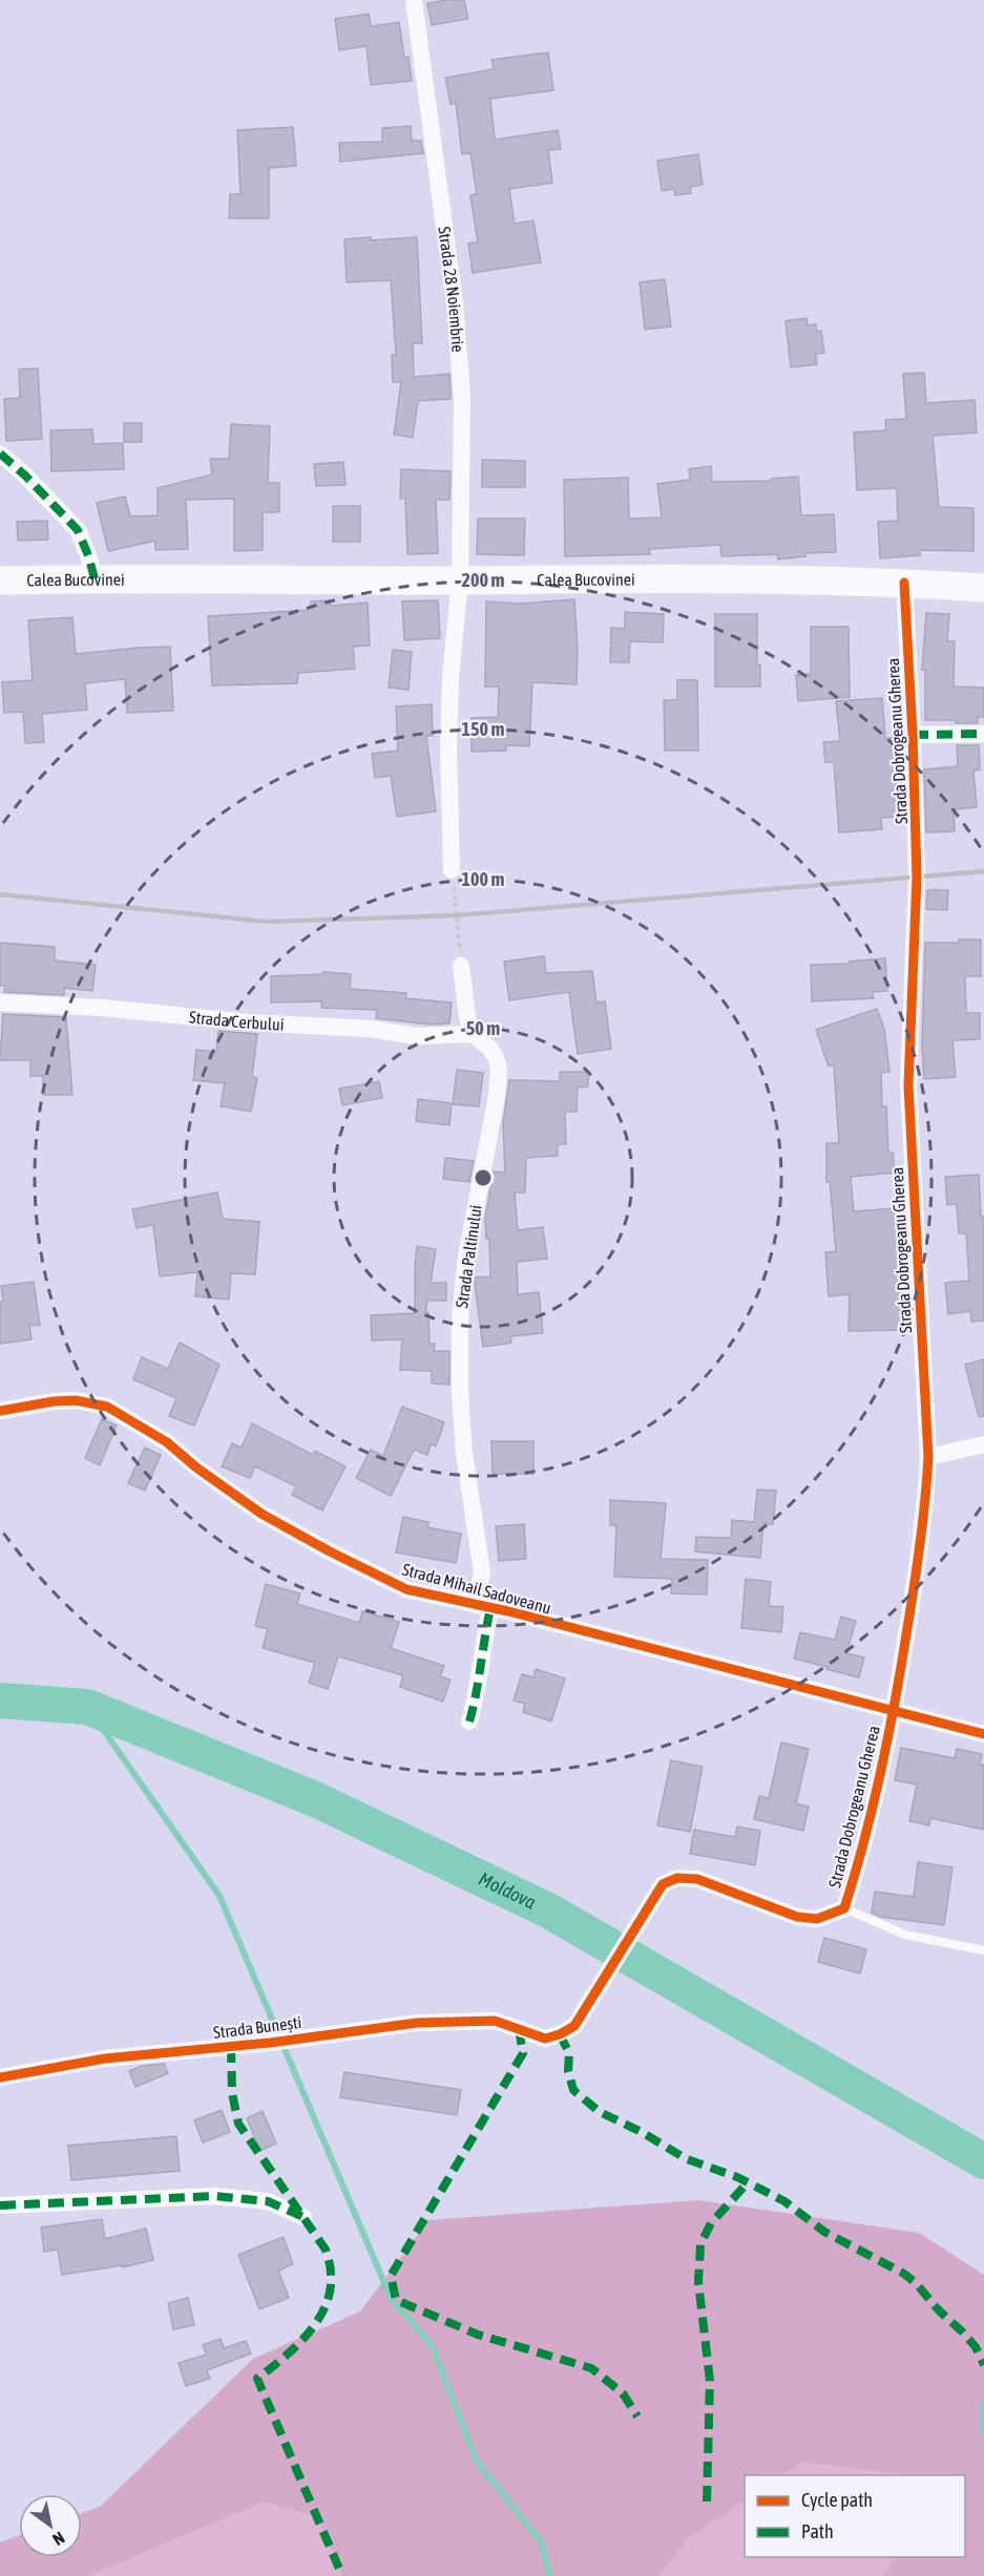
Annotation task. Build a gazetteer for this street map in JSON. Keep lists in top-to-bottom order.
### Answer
{
  "streets": {
    "highway": ["Calea Bucovinei"],
    "street": [
      "Strada 28 Noiembrie",
      "Strada Dobrogeanu Gherea",
      "Strada Cerbului",
      "Strada Paltinului",
      "Strada Mihail Sadoveanu",
      "Strada Bunești"
    ]
  },
  "crossings": [
    ["Strada 28 Noiembrie", "Calea Bucovinei"],
    ["Calea Bucovinei", "Strada Dobrogeanu Gherea"],
    ["Strada Dobrogeanu Gherea", "Strada Mihail Sadoveanu"],
    ["Strada Dobrogeanu Gherea", "Strada Bunești"],
    ["Strada Cerbului", "Strada Paltinului"],
    ["Strada Paltinului", "Strada Mihail Sadoveanu"]
  ],
  "water": ["Moldova"],
  "legend": ["Cycle path", "Path"],
  "north": "bottom right",
  "rings": [
    "200 m",
    "150 m",
    "100 m",
    "50 m"
  ]
}
